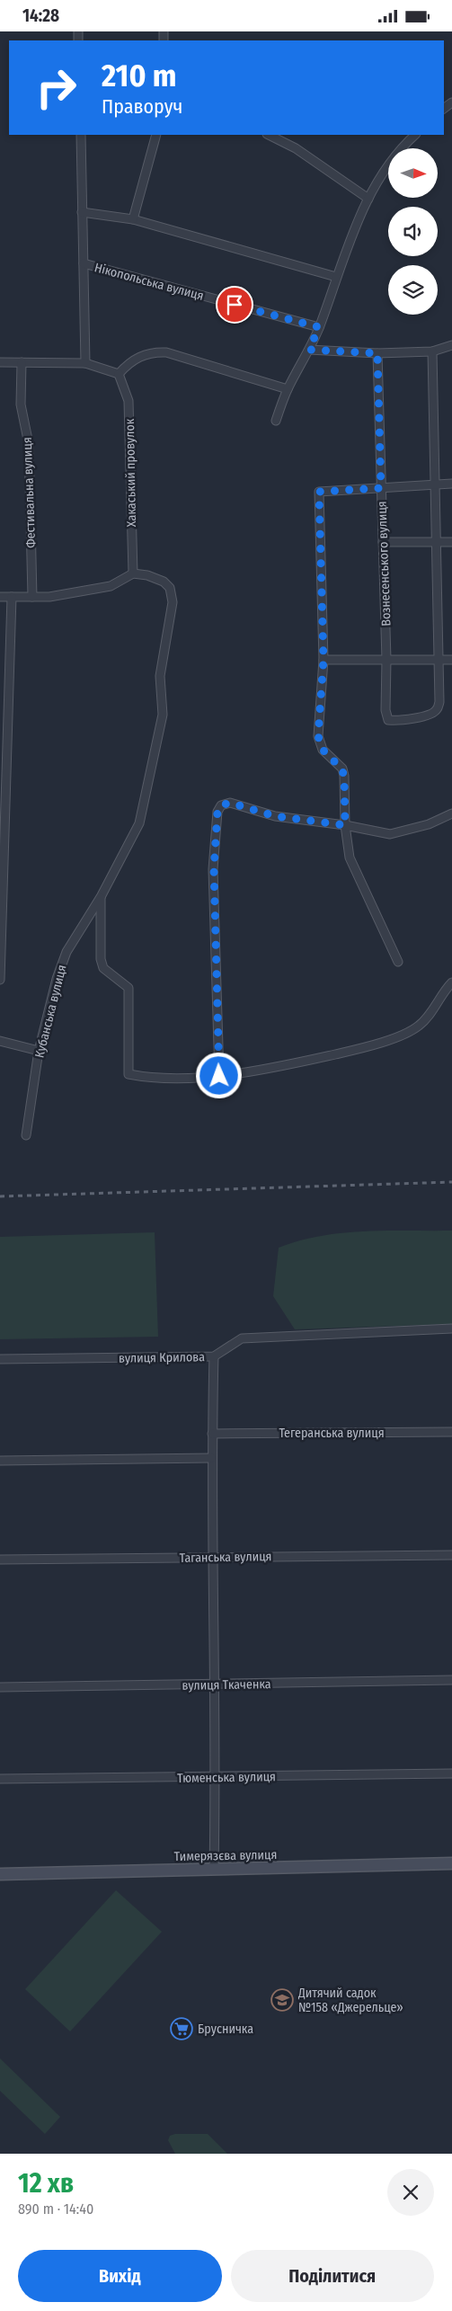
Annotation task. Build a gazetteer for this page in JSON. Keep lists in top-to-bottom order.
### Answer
{
  "streets": {
    "street": [
      "Нікопольська вулиця",
      "Хакаський провулок",
      "Фестивальна вулиця",
      "Вознесенського вулиця",
      "Кубанська вулиця",
      "вулиця Крилова",
      "Тегеранська вулиця",
      "Таганська вулиця",
      "вулиця Ткаченка",
      "Тюменська вулиця",
      "Тимерязєва вулиця"
    ]
  },
  "crossings": [
    ["Хакаський провулок", "Кубанська вулиця"]
  ],
  "places": {
    "school or university": ["Дитячий садок №158 «Джерельце»"],
    "supermarket": ["Брусничка"]
  },
  "north": "right",
  "page": {
    "status": "14:28",
    "turn": ["210 m", "Праворуч"],
    "heading": ["12 хв", "890 m · 14:40"],
    "buttons": ["Вихід", "Поділитися"]
  }
}
